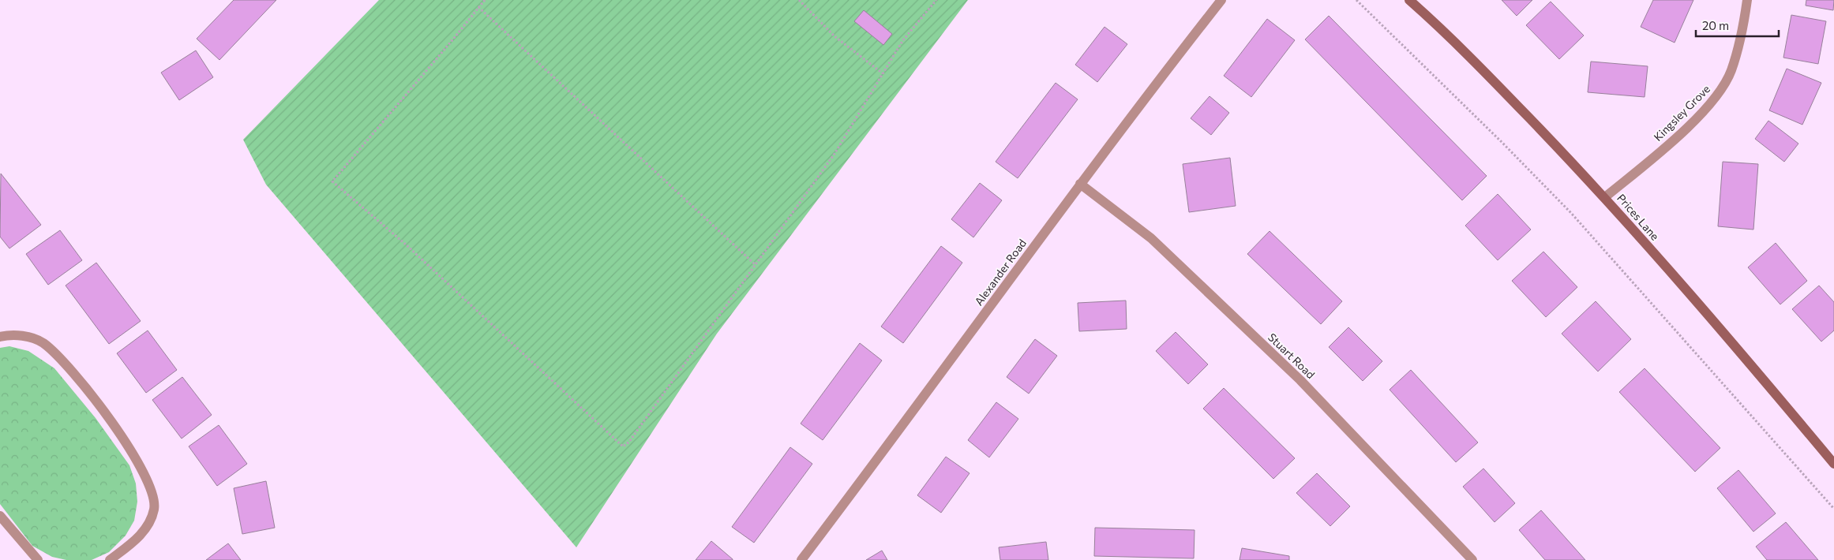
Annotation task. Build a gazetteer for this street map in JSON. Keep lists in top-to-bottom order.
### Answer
{
  "streets": {
    "street": [
      "Kingsley Grove",
      "Prices Lane",
      "Alexander Road",
      "Stuart Road"
    ]
  },
  "crossings": [
    ["Kingsley Grove", "Prices Lane"],
    ["Alexander Road", "Stuart Road"]
  ],
  "scale_bar": "20 m"
}
